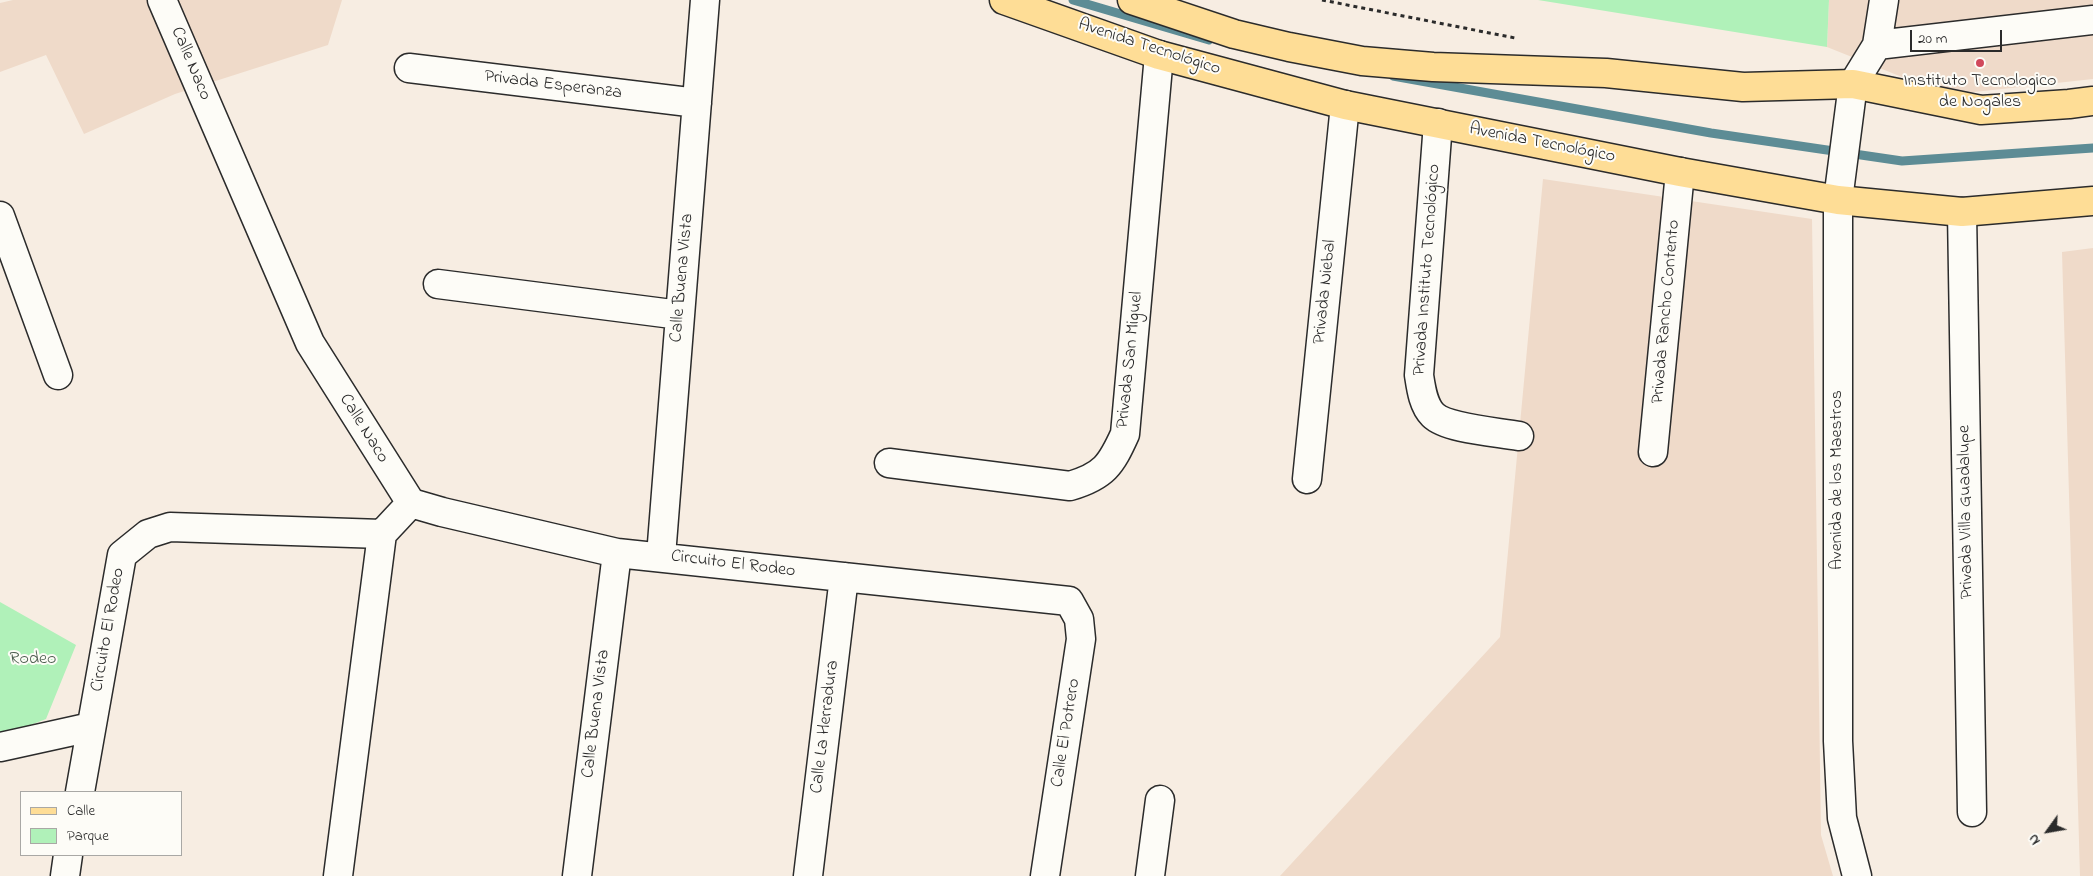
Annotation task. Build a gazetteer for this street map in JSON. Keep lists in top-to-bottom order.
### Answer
{
  "streets": {
    "main road": ["Avenida Tecnológico"],
    "street": [
      "Calle Naco",
      "Privada Esperanza",
      "Privada Instituto Tecnológico",
      "Calle Buena Vista",
      "Privada Niebal",
      "Privada Rancho Contento",
      "Privada San Miguel",
      "Avenida de los Maestros",
      "Privada Villa Guadalupe",
      "Circuito El Rodeo",
      "Calle La Herradura",
      "Calle El Potrero"
    ]
  },
  "crossings": [
    ["Avenida Tecnológico", "Privada Instituto Tecnológico"],
    ["Avenida Tecnológico", "Privada Niebal"],
    ["Avenida Tecnológico", "Privada Rancho Contento"],
    ["Avenida Tecnológico", "Privada San Miguel"],
    ["Avenida Tecnológico", "Avenida de los Maestros"],
    ["Avenida Tecnológico", "Privada Villa Guadalupe"],
    ["Calle Naco", "Circuito El Rodeo"],
    ["Privada Esperanza", "Calle Buena Vista"],
    ["Calle Buena Vista", "Circuito El Rodeo"],
    ["Circuito El Rodeo", "Calle La Herradura"],
    ["Circuito El Rodeo", "Calle El Potrero"]
  ],
  "parks": ["Rodeo"],
  "places": ["Instituto Tecnologico de Nogales"],
  "legend": ["Calle", "Parque"],
  "scale_bar": "20 m",
  "north": "bottom left"
}
